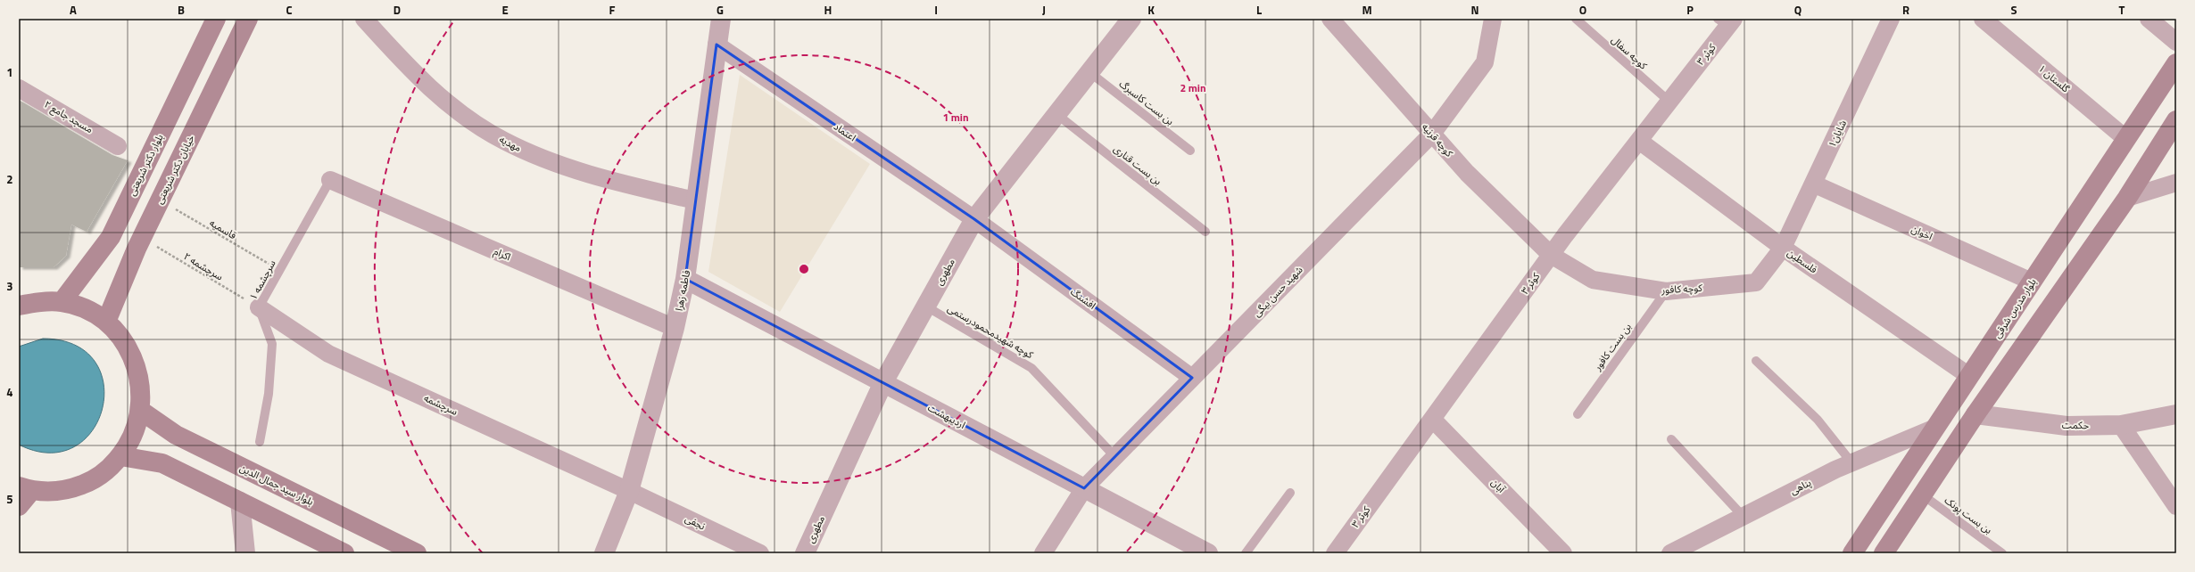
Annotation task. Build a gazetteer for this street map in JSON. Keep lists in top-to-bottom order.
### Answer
{
  "streets": {
    "main road": [
      "بلوار دکتر شریعتی",
      "خیابان دکتر شریعتی",
      "بلوار مدرس شرقی",
      "بلوار سید جمال الدین"
    ],
    "street": [
      "کوثر ۳",
      "گلستان ۱",
      "مسجد جامع ۲",
      "اعتماد",
      "شایان۱",
      "کوچه قرنیه",
      "مهدیه",
      "اخوان",
      "اکرام",
      "فلسطین",
      "مطهری",
      "کوچه کافور",
      "فاطمه زهرا",
      "شهید حسن بیگی",
      "افشنگ",
      "سرچشمه",
      "اردیبهشت",
      "حکمت",
      "آبان",
      "پناهی",
      "نجفی"
    ],
    "lane": [
      "کوچه سفال",
      "بن بست کاسبرگ",
      "بن بست قناری",
      "سرچشمه ۱",
      "کوچه شهیدمحمودرستمی",
      "بن بست کافور",
      "بن بست پونک"
    ],
    "path": ["قاسمیه", "سرچشمه ۲"]
  },
  "crossings": [
    ["کوچه سفال", "کوثر ۳"],
    ["کوثر ۳", "کوچه قرنیه"],
    ["کوثر ۳", "فلسطین"],
    ["کوثر ۳", "کوچه کافور"],
    ["کوثر ۳", "آبان"],
    ["گلستان ۱", "بلوار مدرس شرقی"],
    ["بن بست کاسبرگ", "مطهری"],
    ["اعتماد", "مطهری"],
    ["اعتماد", "فاطمه زهرا"],
    ["اعتماد", "افشنگ"],
    ["شایان۱", "اخوان"],
    ["شایان۱", "فلسطین"],
    ["شایان۱", "کوچه کافور"],
    ["کوچه قرنیه", "کوچه کافور"],
    ["کوچه قرنیه", "شهید حسن بیگی"],
    ["مهدیه", "فاطمه زهرا"],
    ["بن بست قناری", "مطهری"],
    ["خیابان دکتر شریعتی", "قاسمیه"],
    ["خیابان دکتر شریعتی", "سرچشمه ۲"],
    ["قاسمیه", "سرچشمه ۱"],
    ["اخوان", "بلوار مدرس شرقی"],
    ["اکرام", "سرچشمه ۱"],
    ["اکرام", "فاطمه زهرا"],
    ["فلسطین", "کوچه کافور"],
    ["فلسطین", "بلوار مدرس شرقی"],
    ["سرچشمه ۲", "سرچشمه ۱"],
    ["سرچشمه ۲", "سرچشمه"],
    ["مطهری", "افشنگ"],
    ["مطهری", "کوچه شهیدمحمودرستمی"],
    ["مطهری", "اردیبهشت"],
    ["سرچشمه ۱", "سرچشمه"],
    ["کوچه کافور", "بن بست کافور"],
    ["فاطمه زهرا", "سرچشمه"],
    ["فاطمه زهرا", "اردیبهشت"],
    ["فاطمه زهرا", "نجفی"],
    ["شهید حسن بیگی", "افشنگ"],
    ["شهید حسن بیگی", "کوچه شهیدمحمودرستمی"],
    ["شهید حسن بیگی", "اردیبهشت"],
    ["بلوار مدرس شرقی", "پناهی"],
    ["سرچشمه", "نجفی"]
  ],
  "grid": {
    "columns": [
      "A",
      "B",
      "C",
      "D",
      "E",
      "F",
      "G",
      "H",
      "I",
      "J",
      "K",
      "L",
      "M",
      "N",
      "O",
      "P",
      "Q",
      "R",
      "S",
      "T"
    ],
    "rows": [
      "1",
      "2",
      "3",
      "4",
      "5"
    ]
  },
  "rings": ["2 min", "1 min"]
}
